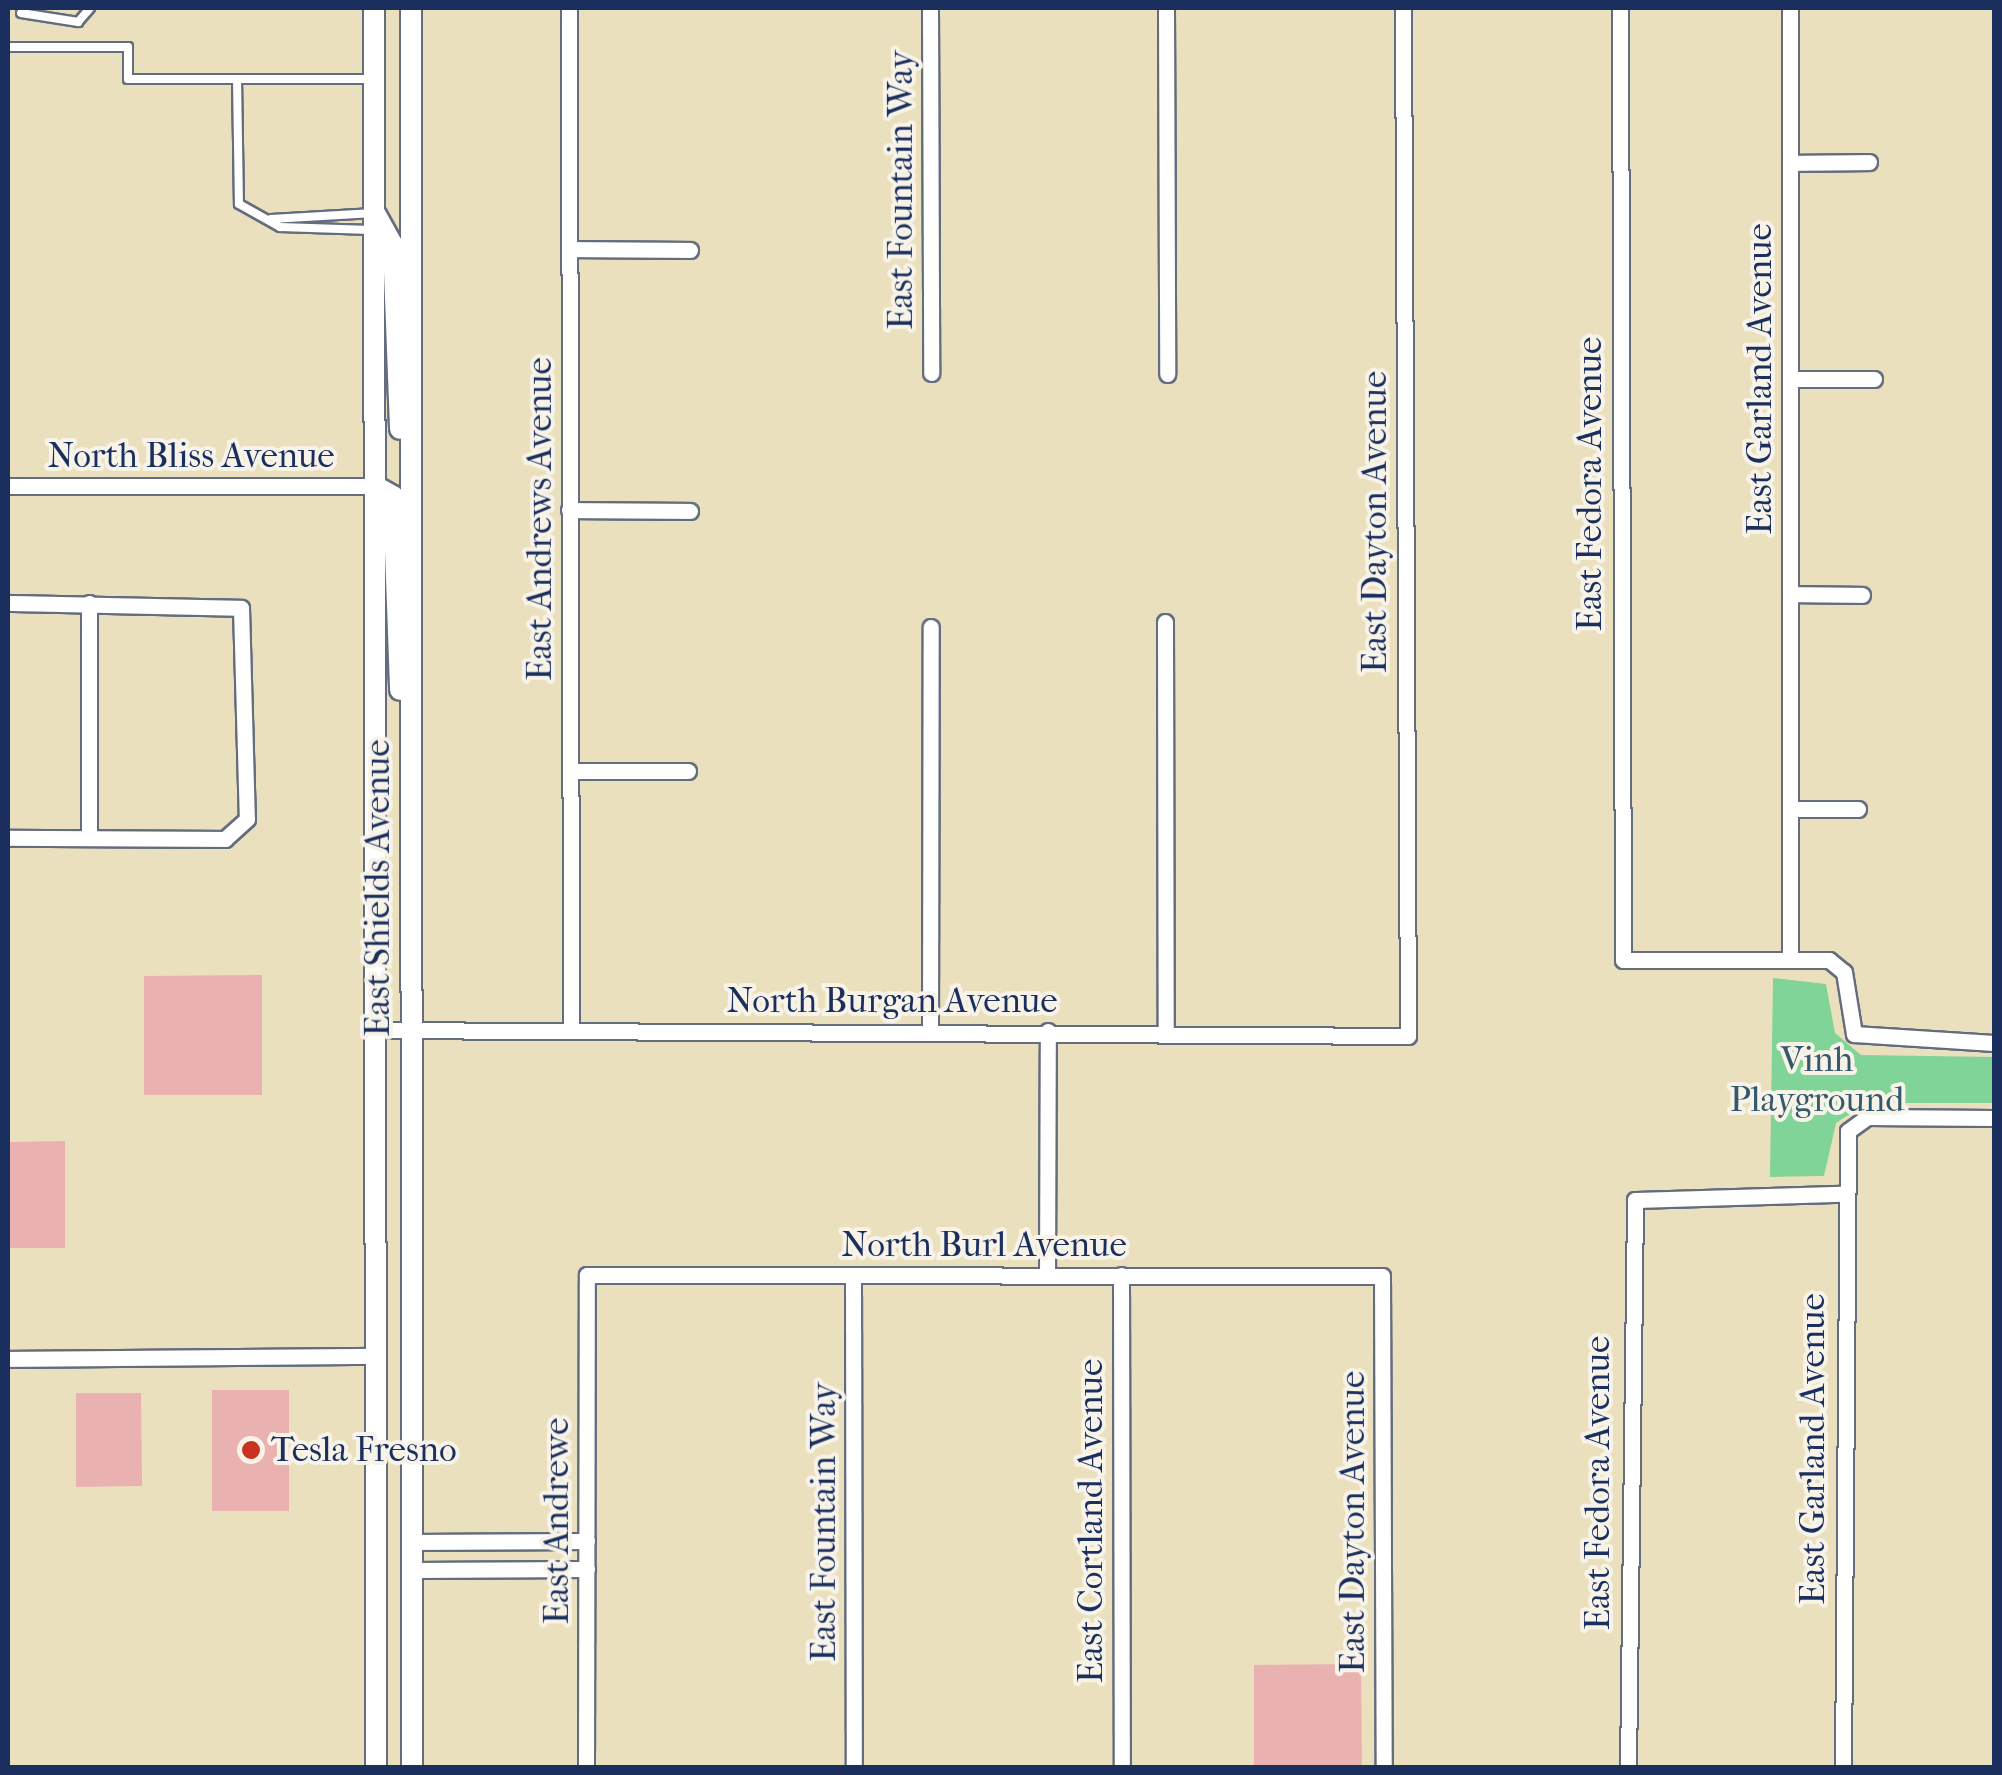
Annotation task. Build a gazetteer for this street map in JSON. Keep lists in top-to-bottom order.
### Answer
{
  "streets": {
    "main road": ["East Shields Avenue"],
    "street": [
      "East Fountain Way",
      "East Garland Avenue",
      "North Bliss Avenue",
      "East Fedora Avenue",
      "East Andrews Avenue",
      "East Dayton Avenue",
      "North Burgan Avenue",
      "North Burl Avenue",
      "East Andrewe",
      "East Cortland Avenue"
    ]
  },
  "crossings": [
    ["East Fountain Way", "North Burl Avenue"],
    ["East Garland Avenue", "East Fedora Avenue"],
    ["North Bliss Avenue", "East Shields Avenue"],
    ["East Andrews Avenue", "North Burgan Avenue"],
    ["East Dayton Avenue", "North Burgan Avenue"],
    ["East Dayton Avenue", "North Burl Avenue"],
    ["East Shields Avenue", "North Burgan Avenue"],
    ["North Burl Avenue", "East Andrewe"],
    ["North Burl Avenue", "East Cortland Avenue"]
  ],
  "parks": ["Vinh Playground"],
  "places": ["Tesla Fresno"]
}
